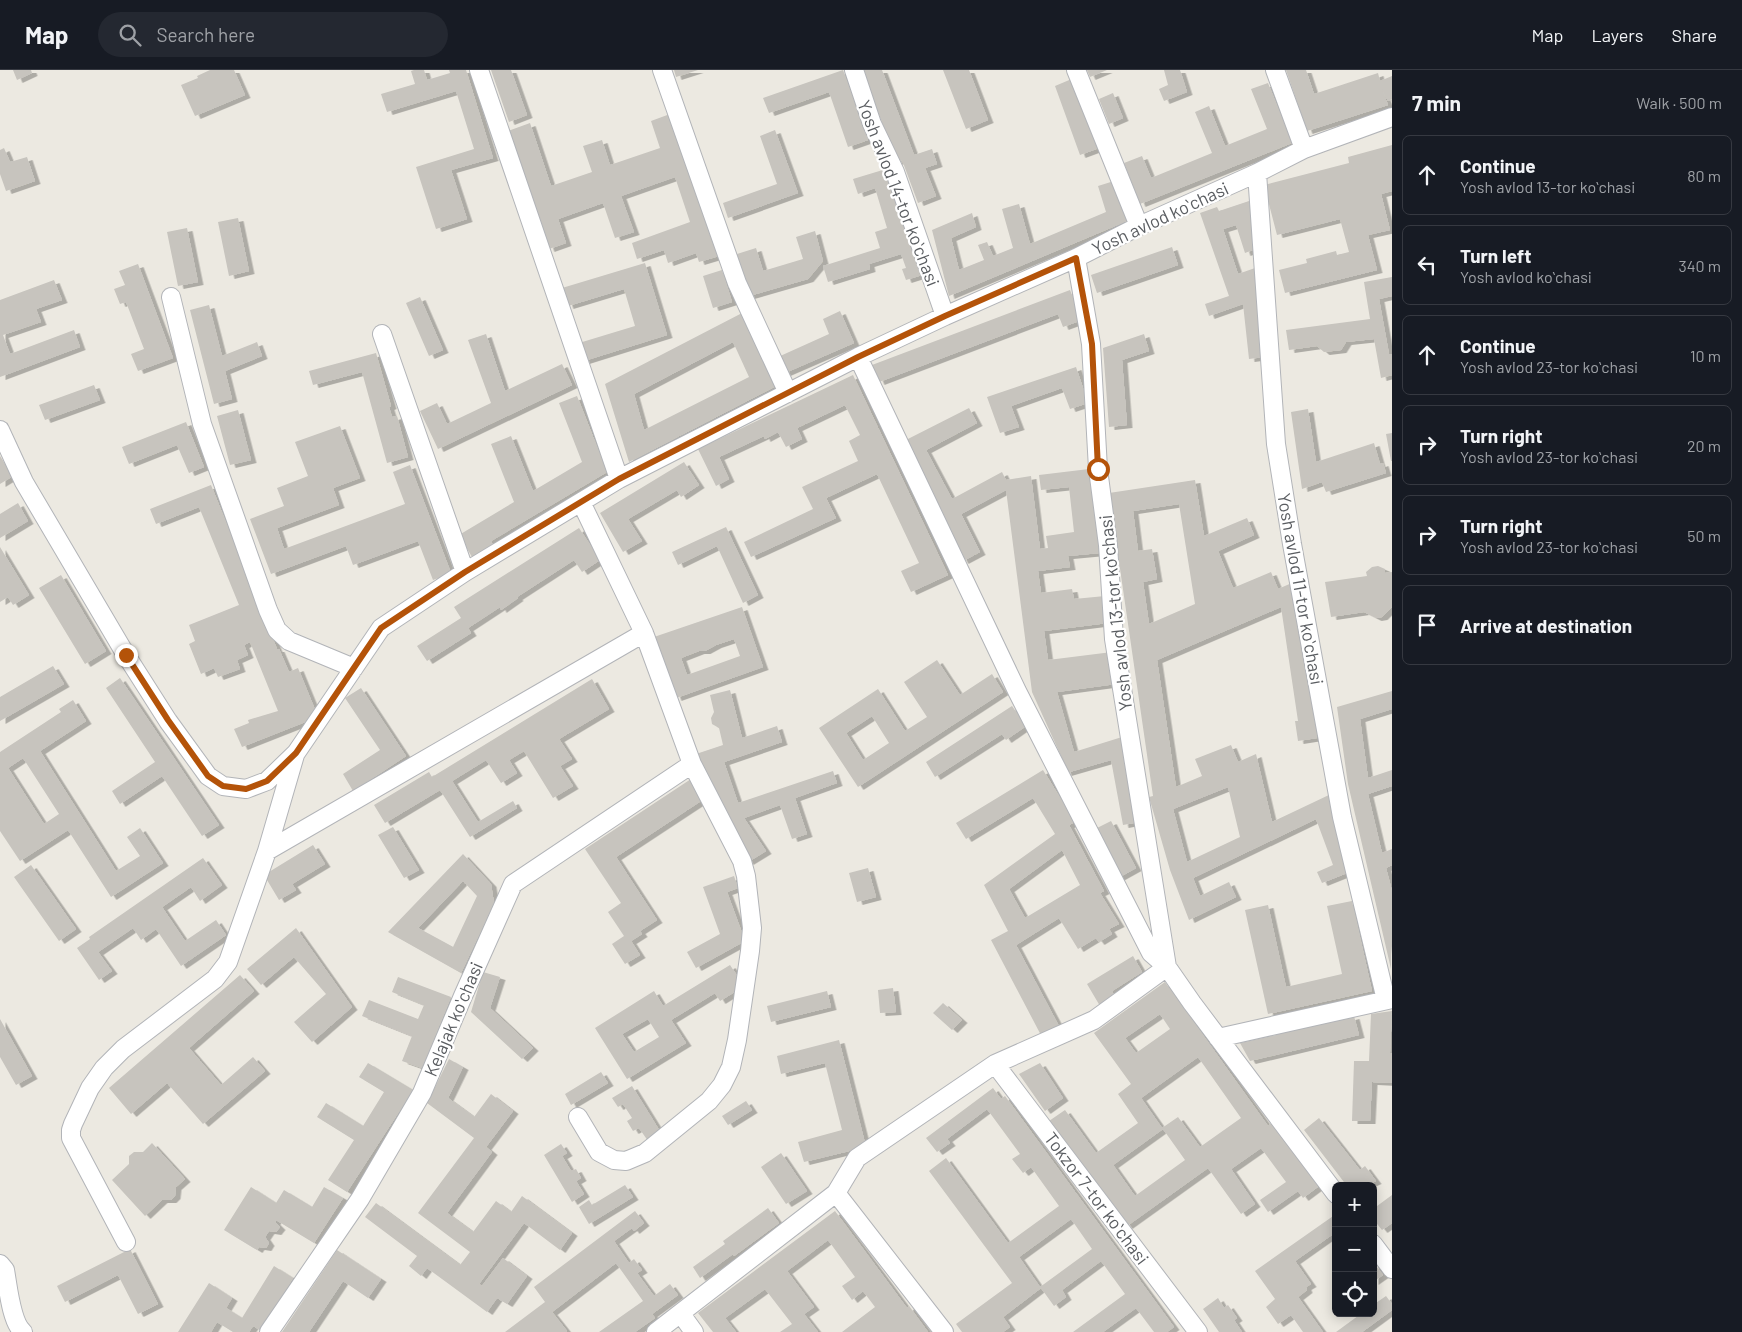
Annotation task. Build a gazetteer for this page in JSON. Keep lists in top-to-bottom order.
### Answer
{
  "streets": {
    "street": [
      "Yosh avlod 14-tor koʻchasi",
      "Yosh avlod koʻchasi",
      "Yosh avlod 11-tor koʻchasi",
      "Yosh avlod 13-tor koʻchasi",
      "Kelajak koʻchasi",
      "Tokzor 7-tor koʻchasi"
    ]
  },
  "crossings": [
    ["Yosh avlod 14-tor koʻchasi", "Yosh avlod koʻchasi"],
    ["Yosh avlod koʻchasi", "Yosh avlod 11-tor koʻchasi"],
    ["Yosh avlod koʻchasi", "Yosh avlod 13-tor koʻchasi"]
  ],
  "page": {
    "header": "Map",
    "search": "Search here",
    "nav": ["Map", "Layers", "Share"],
    "heading": ["7 min", "Walk · 500 m"],
    "list": [
      ["Continue", "Yosh avlod 13-tor koʻchasi", "80 m"],
      ["Turn left", "Yosh avlod koʻchasi", "340 m"],
      ["Continue", "Yosh avlod 23-tor koʻchasi", "10 m"],
      ["Turn right", "Yosh avlod 23-tor koʻchasi", "20 m"],
      ["Turn right", "Yosh avlod 23-tor koʻchasi", "50 m"],
      "Arrive at destination"
    ],
    "map_buttons": ["+", "−"]
  }
}
